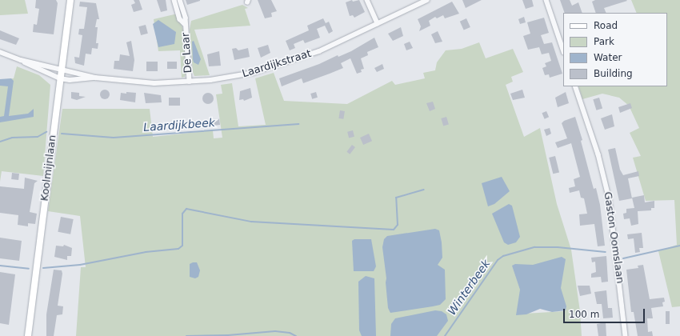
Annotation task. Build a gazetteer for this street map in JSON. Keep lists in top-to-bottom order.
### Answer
{
  "streets": {
    "main road": ["Koolmijnlaan"],
    "street": ["De Laar", "Laardijkstraat", "Gaston Oomslaan"]
  },
  "crossings": [
    ["De Laar", "Laardijkstraat"],
    ["Laardijkstraat", "Koolmijnlaan"]
  ],
  "water": ["Laardijkbeek", "Winterbeek"],
  "legend": [
    "Road",
    "Park",
    "Water",
    "Building"
  ],
  "scale_bar": "100 m"
}
